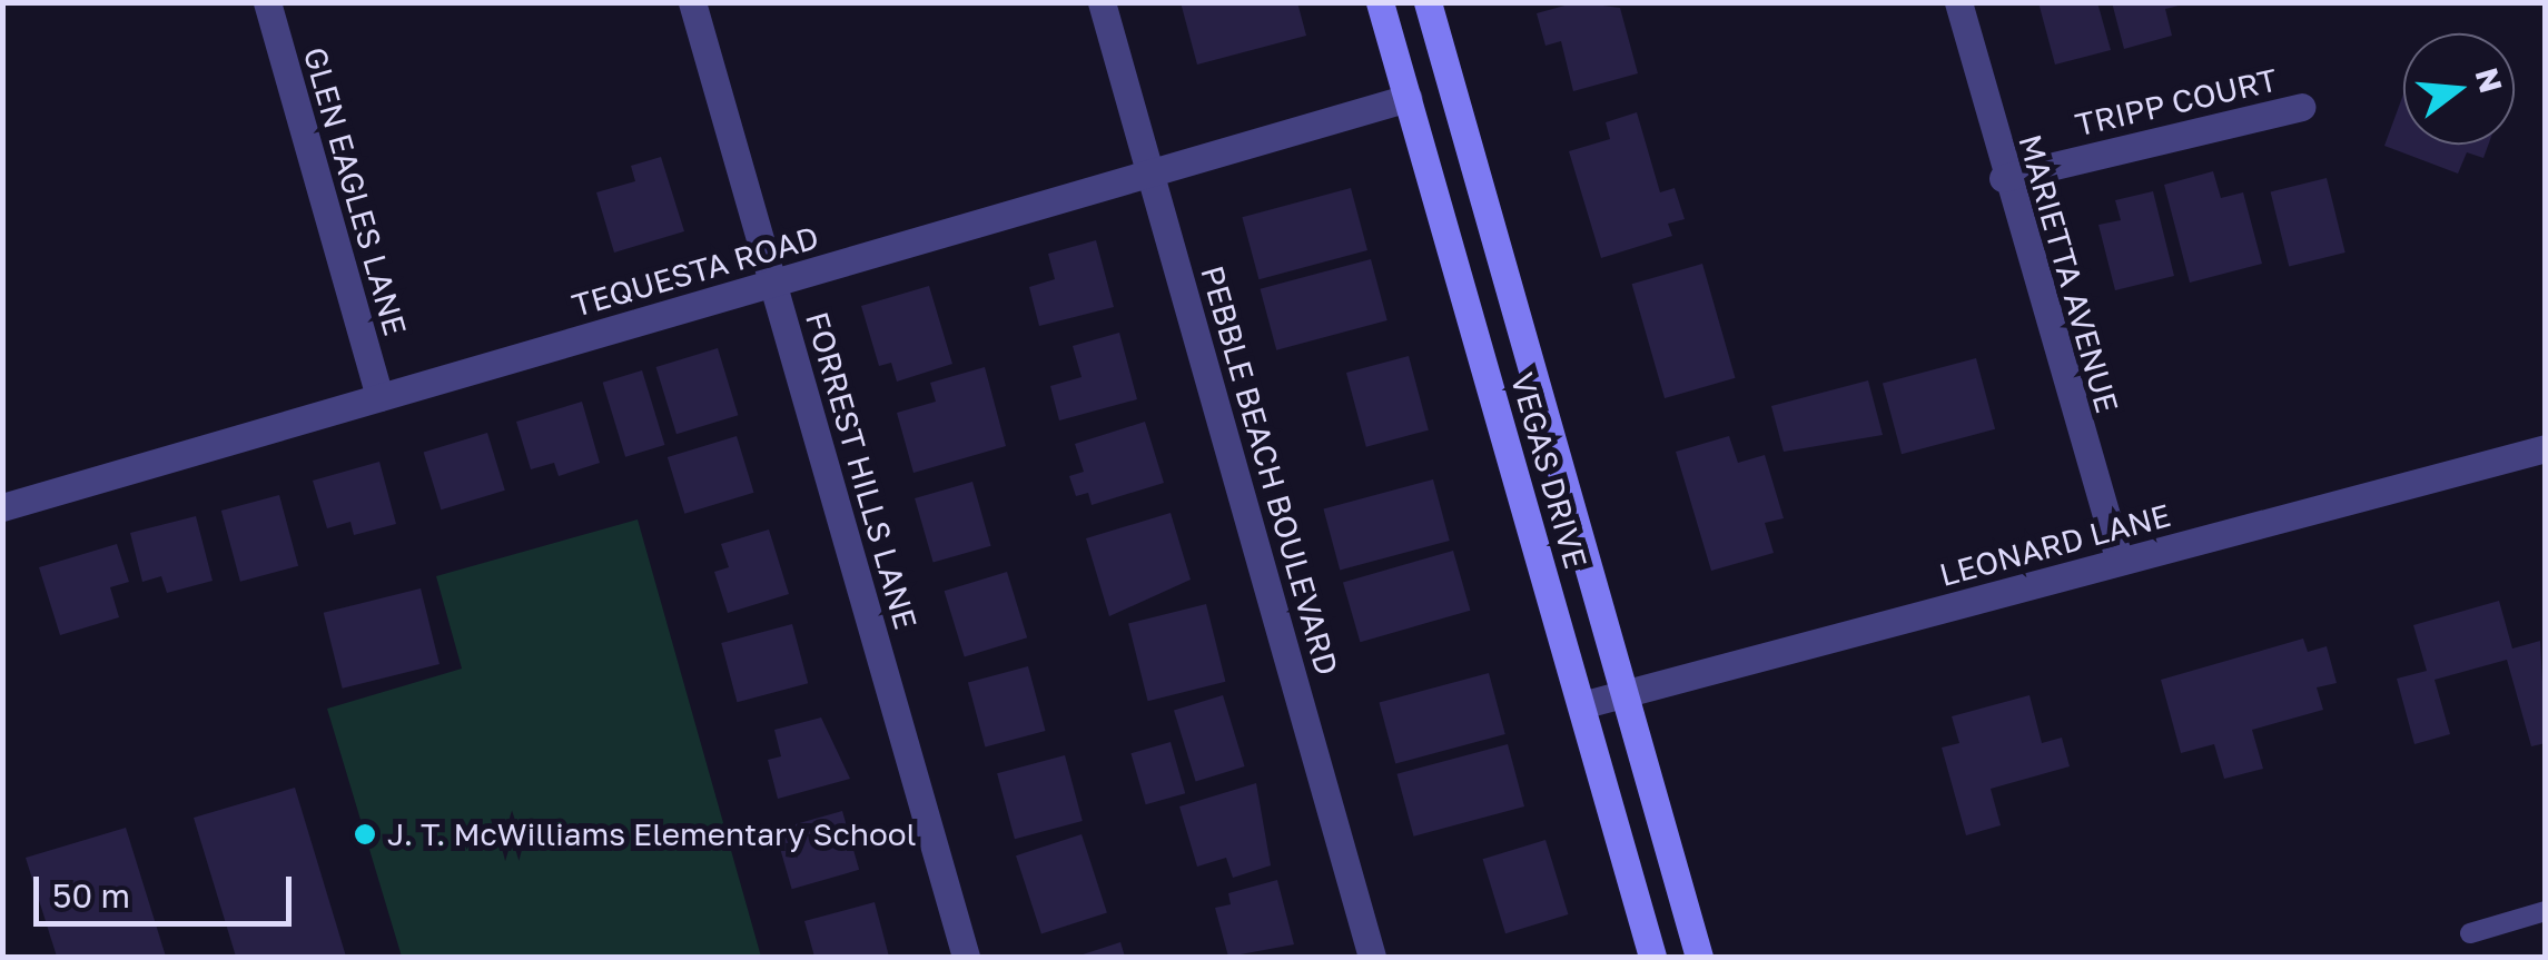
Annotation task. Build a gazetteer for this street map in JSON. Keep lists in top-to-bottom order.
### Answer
{
  "streets": {
    "main road": ["VEGAS DRIVE"],
    "street": [
      "TRIPP COURT",
      "GLEN EAGLES LANE",
      "TEQUESTA ROAD",
      "MARIETTA AVENUE",
      "FORREST HILLS LANE",
      "PEBBLE BEACH BOULEVARD",
      "LEONARD LANE"
    ]
  },
  "crossings": [
    ["TRIPP COURT", "MARIETTA AVENUE"],
    ["GLEN EAGLES LANE", "TEQUESTA ROAD"],
    ["TEQUESTA ROAD", "FORREST HILLS LANE"],
    ["TEQUESTA ROAD", "PEBBLE BEACH BOULEVARD"],
    ["TEQUESTA ROAD", "VEGAS DRIVE"],
    ["MARIETTA AVENUE", "LEONARD LANE"],
    ["VEGAS DRIVE", "LEONARD LANE"]
  ],
  "places": ["J. T. McWilliams Elementary School"],
  "scale_bar": "50 m",
  "north": "right"
}
